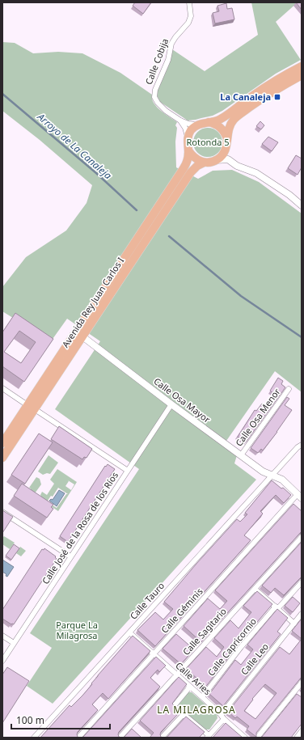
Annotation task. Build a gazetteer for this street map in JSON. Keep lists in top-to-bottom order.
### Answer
{
  "streets": {
    "main road": ["Avenida Rey Juan Carlos I"],
    "street": [
      "Calle Cobija",
      "Calle Osa Mayor",
      "Calle Osa Menor",
      "Calle José de la Rosa de los Ríos",
      "Calle Tauro",
      "Calle Géminis",
      "Calle Sagitario",
      "Calle Capricornio",
      "Calle Leo",
      "Calle Aries"
    ]
  },
  "crossings": [
    ["Calle Cobija", "Avenida Rey Juan Carlos I"],
    ["Avenida Rey Juan Carlos I", "Calle Osa Mayor"],
    ["Calle Osa Mayor", "Calle Osa Menor"],
    ["Calle Osa Mayor", "Calle José de la Rosa de los Ríos"],
    ["Calle Osa Mayor", "Calle Tauro"],
    ["Calle Osa Mayor", "Calle Géminis"],
    ["Calle Tauro", "Calle Aries"],
    ["Calle Géminis", "Calle Aries"],
    ["Calle Sagitario", "Calle Aries"],
    ["Calle Capricornio", "Calle Aries"],
    ["Calle Leo", "Calle Aries"]
  ],
  "districts": ["LA MILAGROSA"],
  "water": ["Arroyo de La Canaleja"],
  "parks": ["Rotonda 5", "Parque La Milagrosa"],
  "places": {
    "transit": ["La Canaleja"]
  },
  "scale_bar": "100 m"
}
